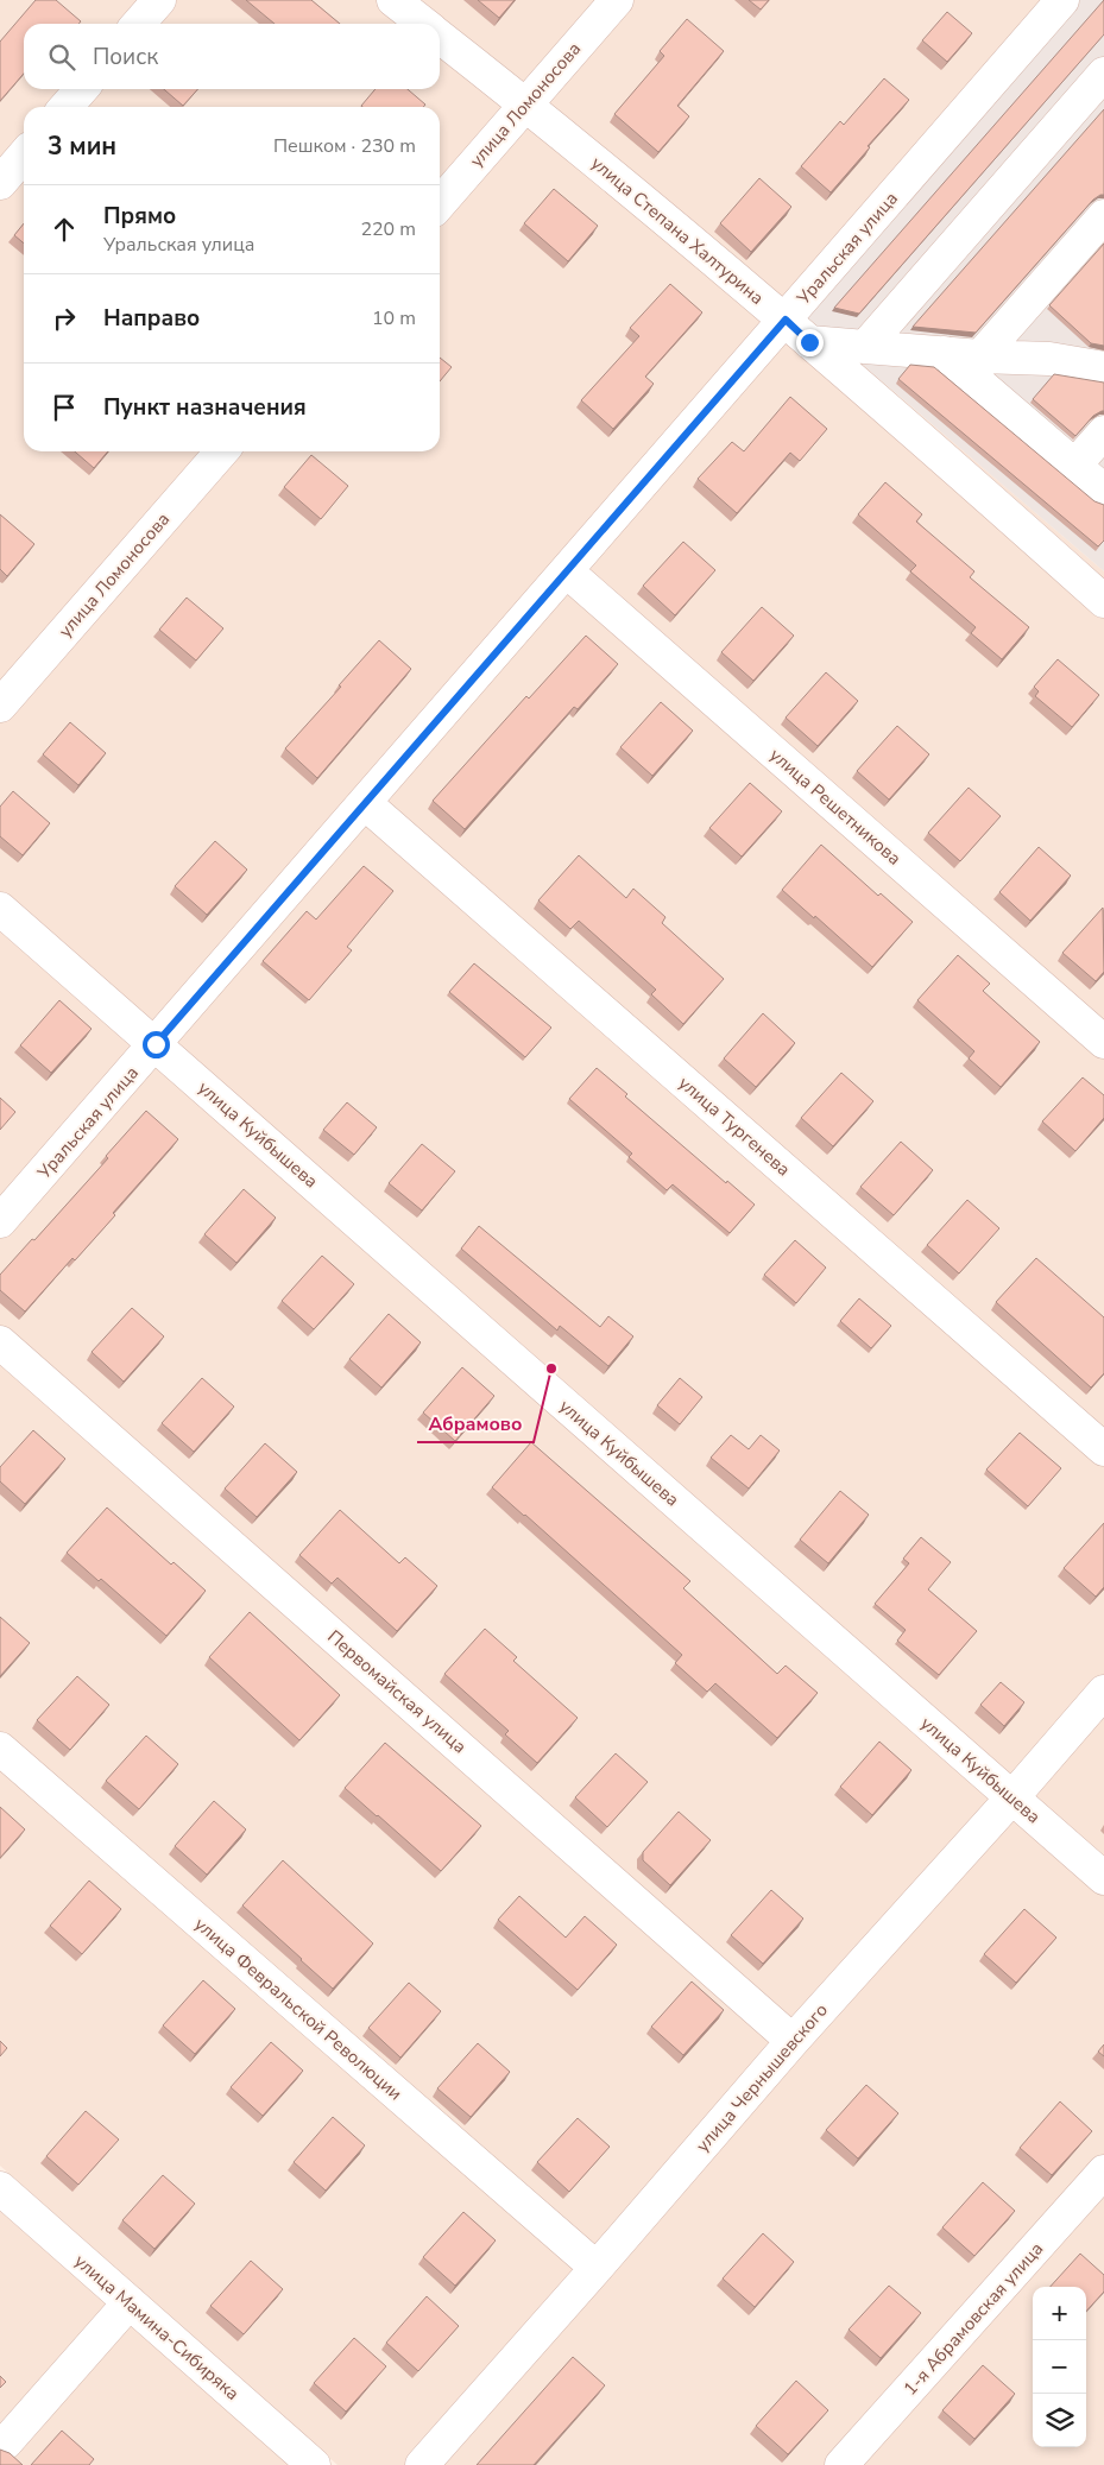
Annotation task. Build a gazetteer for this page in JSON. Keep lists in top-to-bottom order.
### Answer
{
  "streets": {
    "street": [
      "улица Ломоносова",
      "улица Степана Халтурина",
      "Уральская улица",
      "улица Решетникова",
      "улица Тургенева",
      "улица Куйбышева",
      "Первомайская улица",
      "улица Февральской Революции",
      "улица Чернышевского",
      "1-я Абрамовская улица",
      "улица Мамина-Сибиряка"
    ]
  },
  "crossings": [
    ["улица Ломоносова", "улица Степана Халтурина"],
    ["улица Степана Халтурина", "Уральская улица"],
    ["Уральская улица", "улица Решетникова"],
    ["Уральская улица", "улица Тургенева"],
    ["Уральская улица", "улица Куйбышева"],
    ["улица Куйбышева", "улица Чернышевского"],
    ["Первомайская улица", "улица Чернышевского"],
    ["улица Февральской Революции", "улица Чернышевского"]
  ],
  "places": ["Абрамово"],
  "page": {
    "search": "Поиск",
    "heading": ["3 мин", "Пешком · 230 m"],
    "list": [
      ["Прямо", "Уральская улица", "220 m"],
      ["Направо", "10 m"],
      "Пункт назначения"
    ],
    "map_buttons": ["+", "−"]
  }
}
